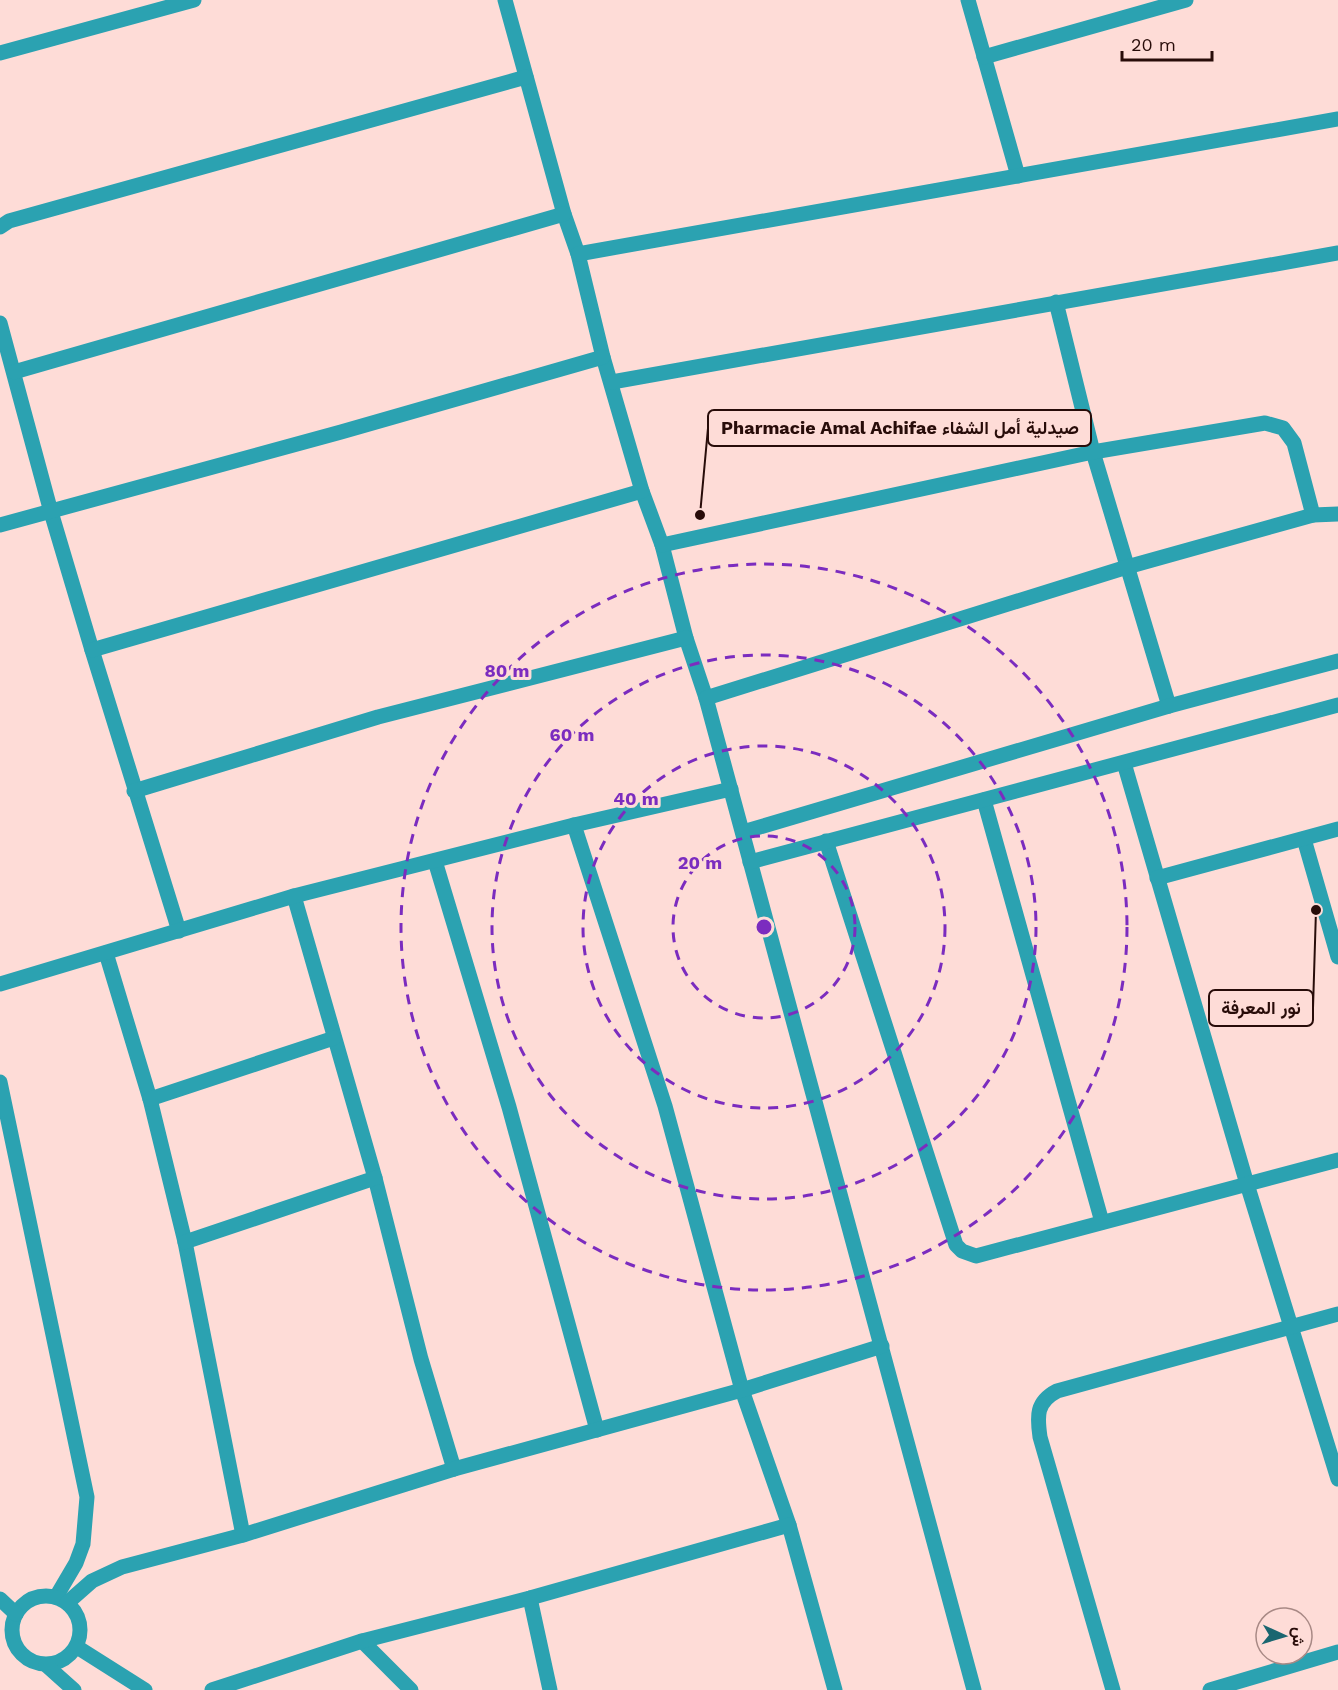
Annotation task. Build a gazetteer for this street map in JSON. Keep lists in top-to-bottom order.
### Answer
{
  "places": ["Pharmacie Amal Achifae صيدلية أمل الشفاء", "نور المعرفة"],
  "scale_bar": "20 m",
  "north": "right",
  "rings": [
    "80 m",
    "60 m",
    "40 m",
    "20 m"
  ]
}
